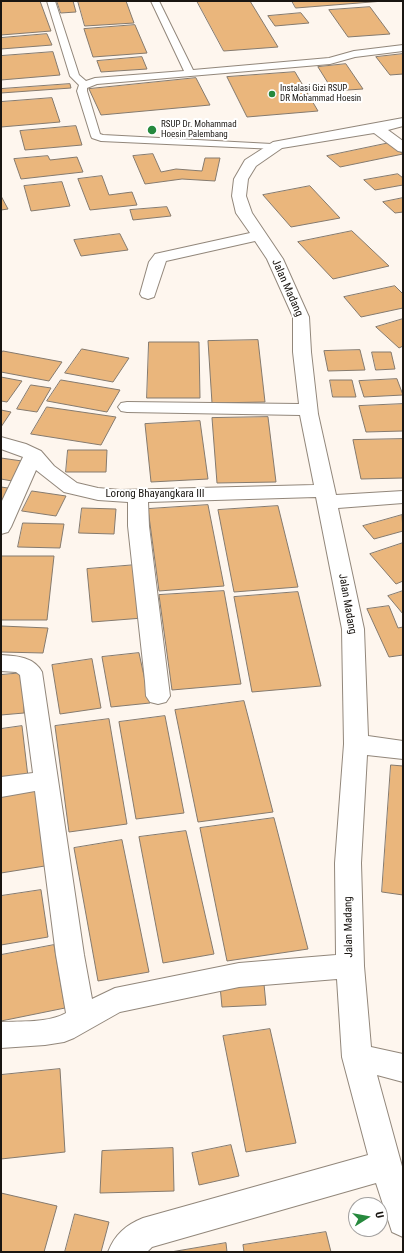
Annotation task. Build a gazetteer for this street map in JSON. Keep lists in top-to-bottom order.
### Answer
{
  "streets": {
    "street": ["Jalan Madang", "Lorong Bhayangkara III"]
  },
  "crossings": [
    ["Jalan Madang", "Lorong Bhayangkara III"]
  ],
  "places": ["Instalasi Gizi RSUP DR Mohammad Hoesin", "RSUP Dr. Mohammad Hoesin Palembang"],
  "north": "right"
}
